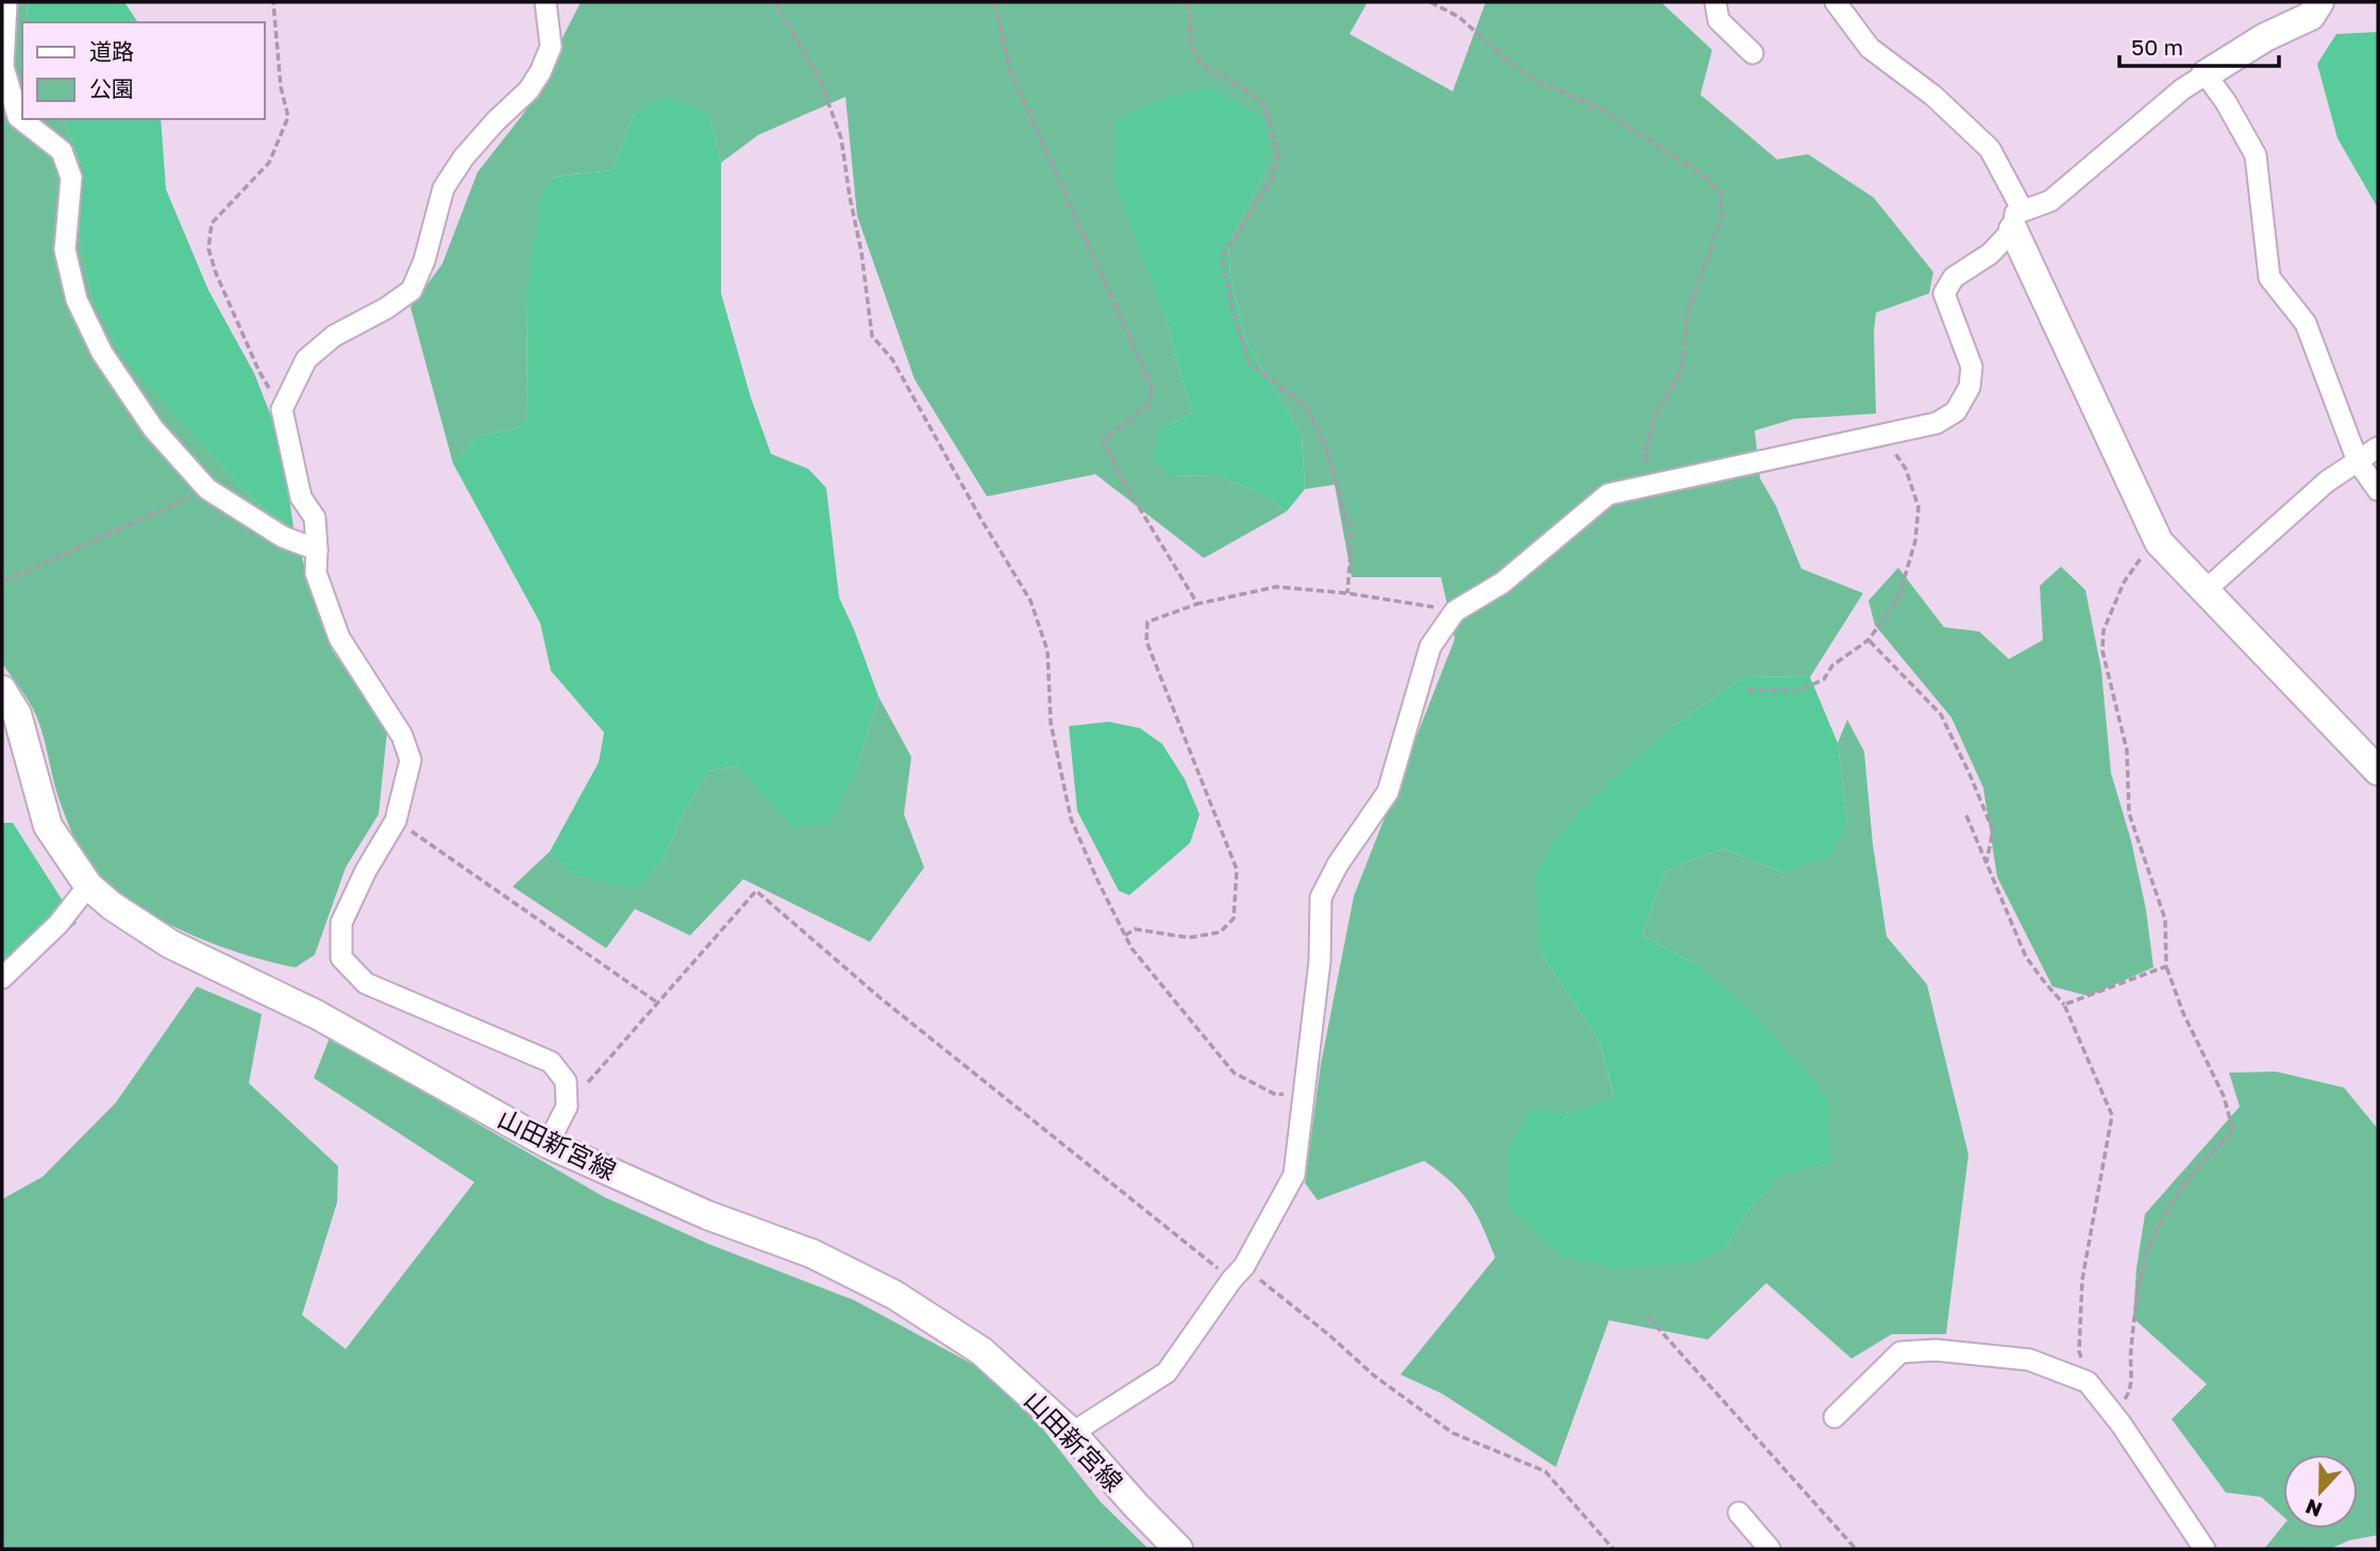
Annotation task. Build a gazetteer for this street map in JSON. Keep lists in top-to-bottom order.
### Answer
{
  "streets": {
    "main road": ["山田新宮線"]
  },
  "legend": ["道路", "公園"],
  "scale_bar": "50 m",
  "north": "bottom"
}
